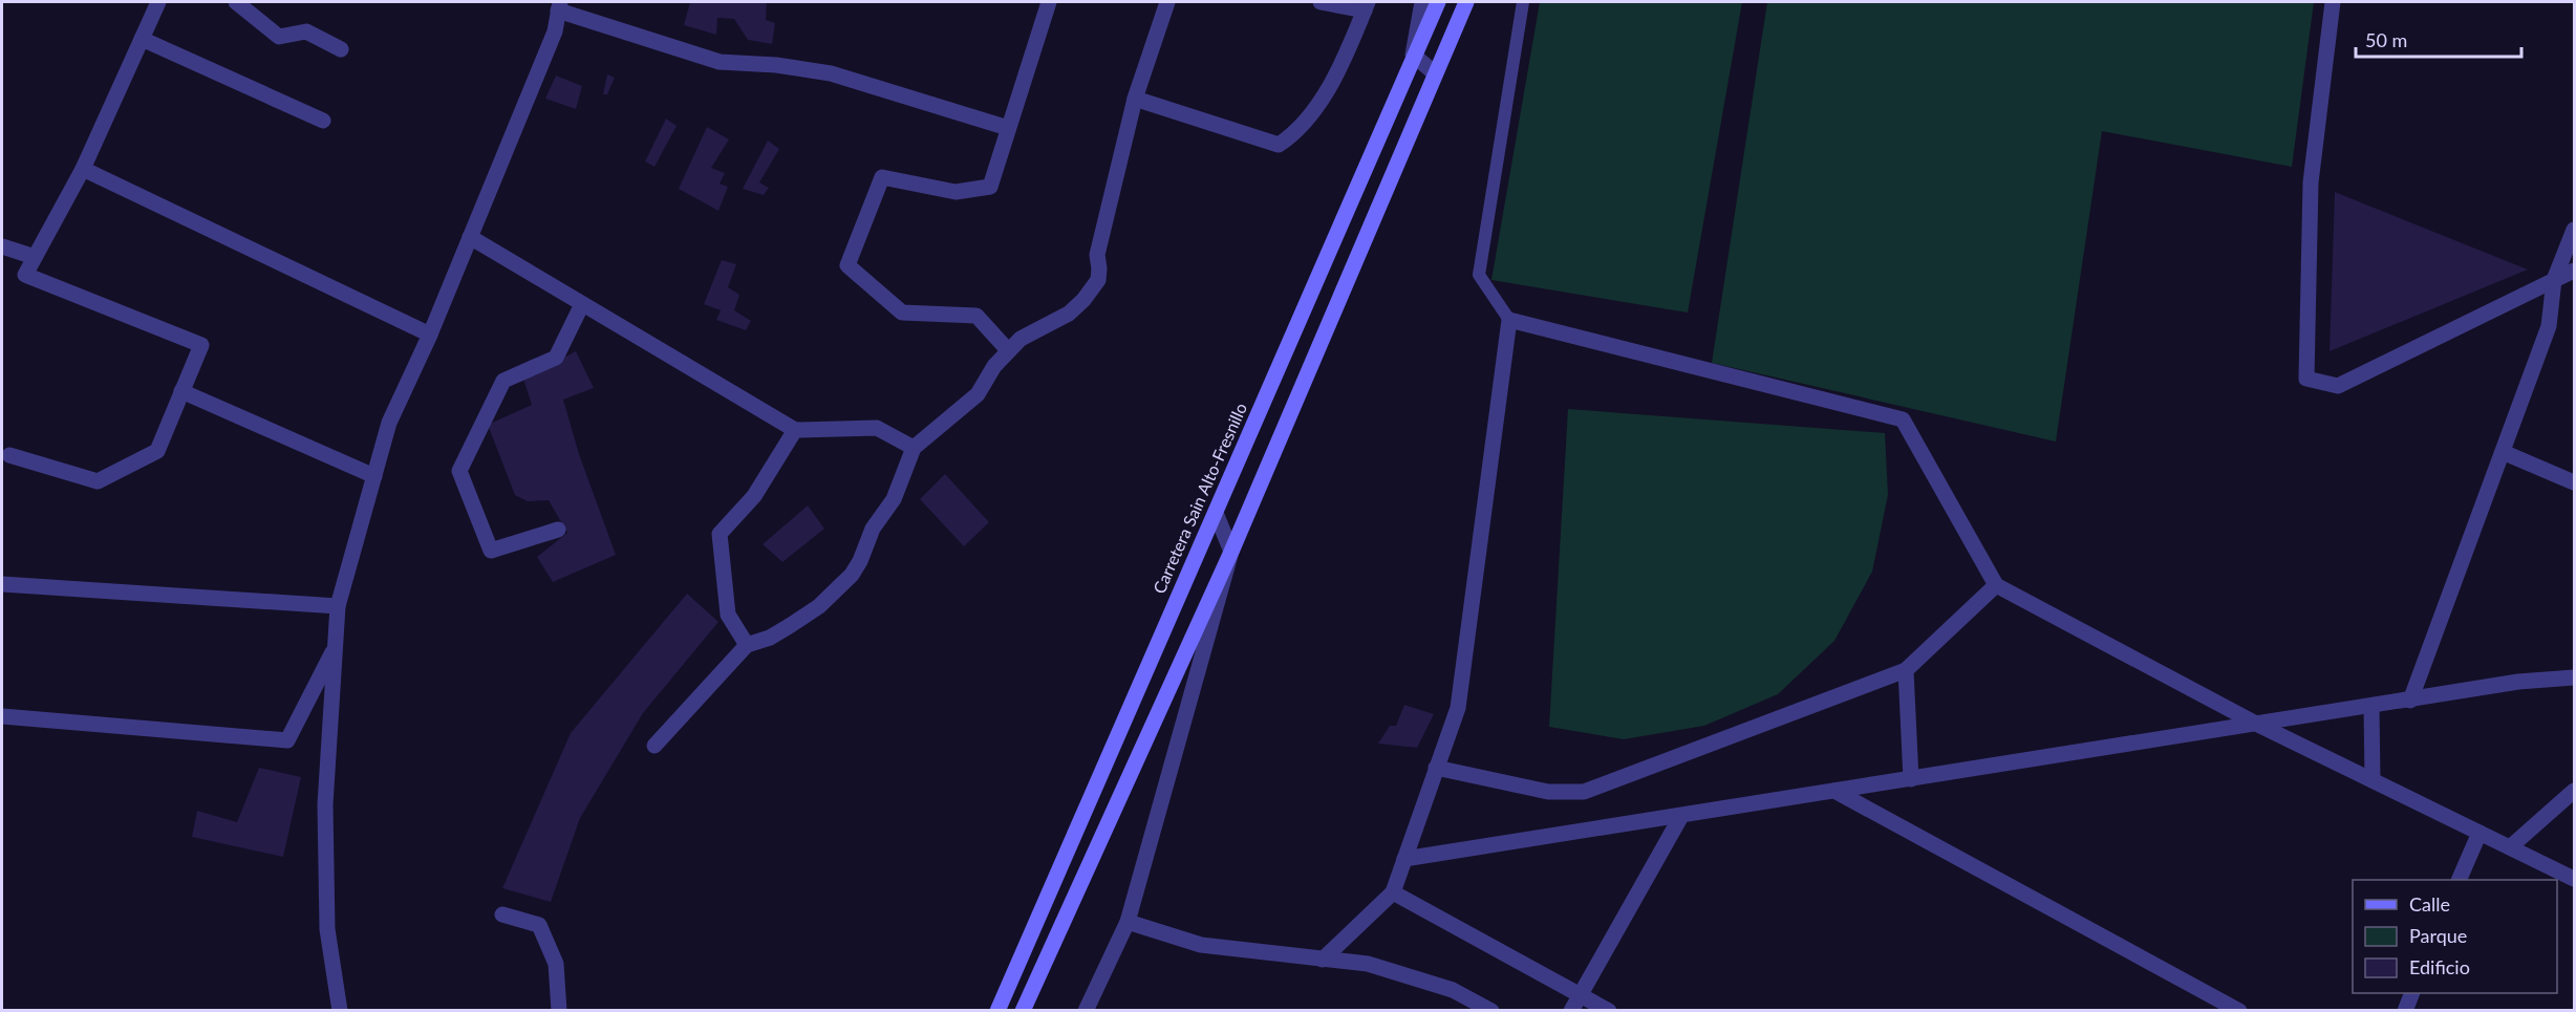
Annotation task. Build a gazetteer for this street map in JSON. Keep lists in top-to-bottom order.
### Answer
{
  "streets": {
    "main road": ["Carretera Sain Alto-Fresnillo"]
  },
  "legend": ["Calle", "Parque", "Edificio"],
  "scale_bar": "50 m"
}
